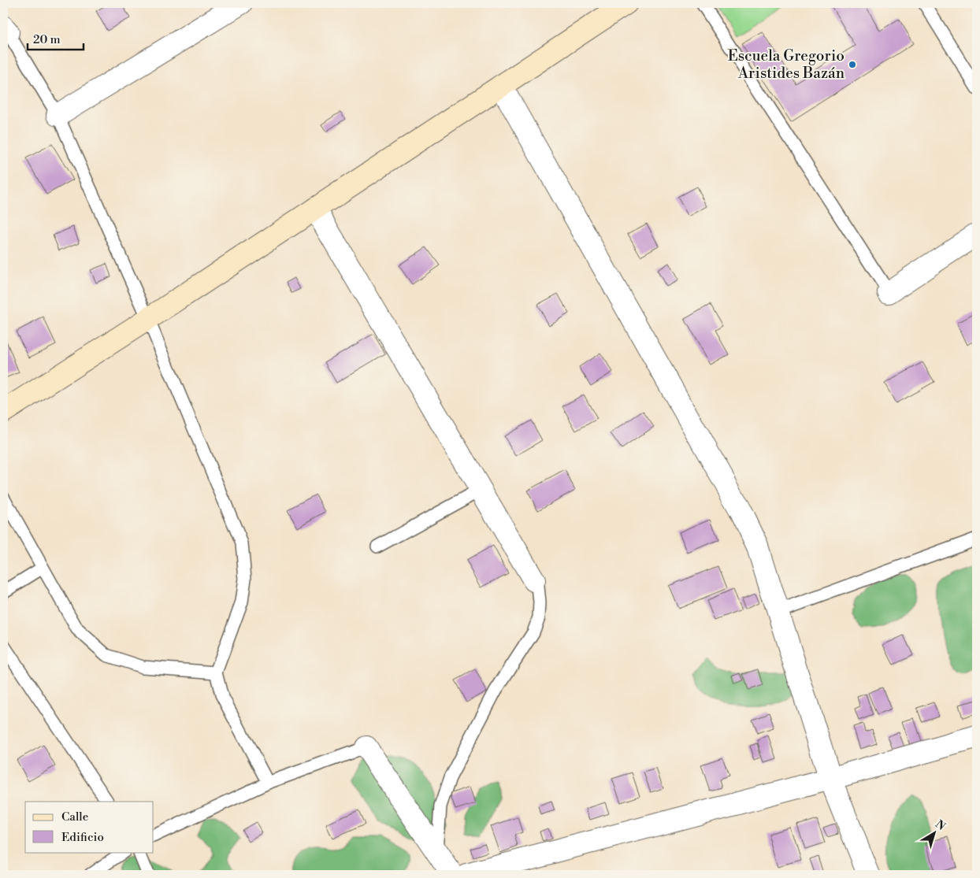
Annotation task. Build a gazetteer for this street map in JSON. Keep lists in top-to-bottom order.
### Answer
{
  "places": ["Escuela Gregorio Aristides Bazán"],
  "legend": ["Calle", "Edificio"],
  "scale_bar": "20 m",
  "north": "top right"
}
